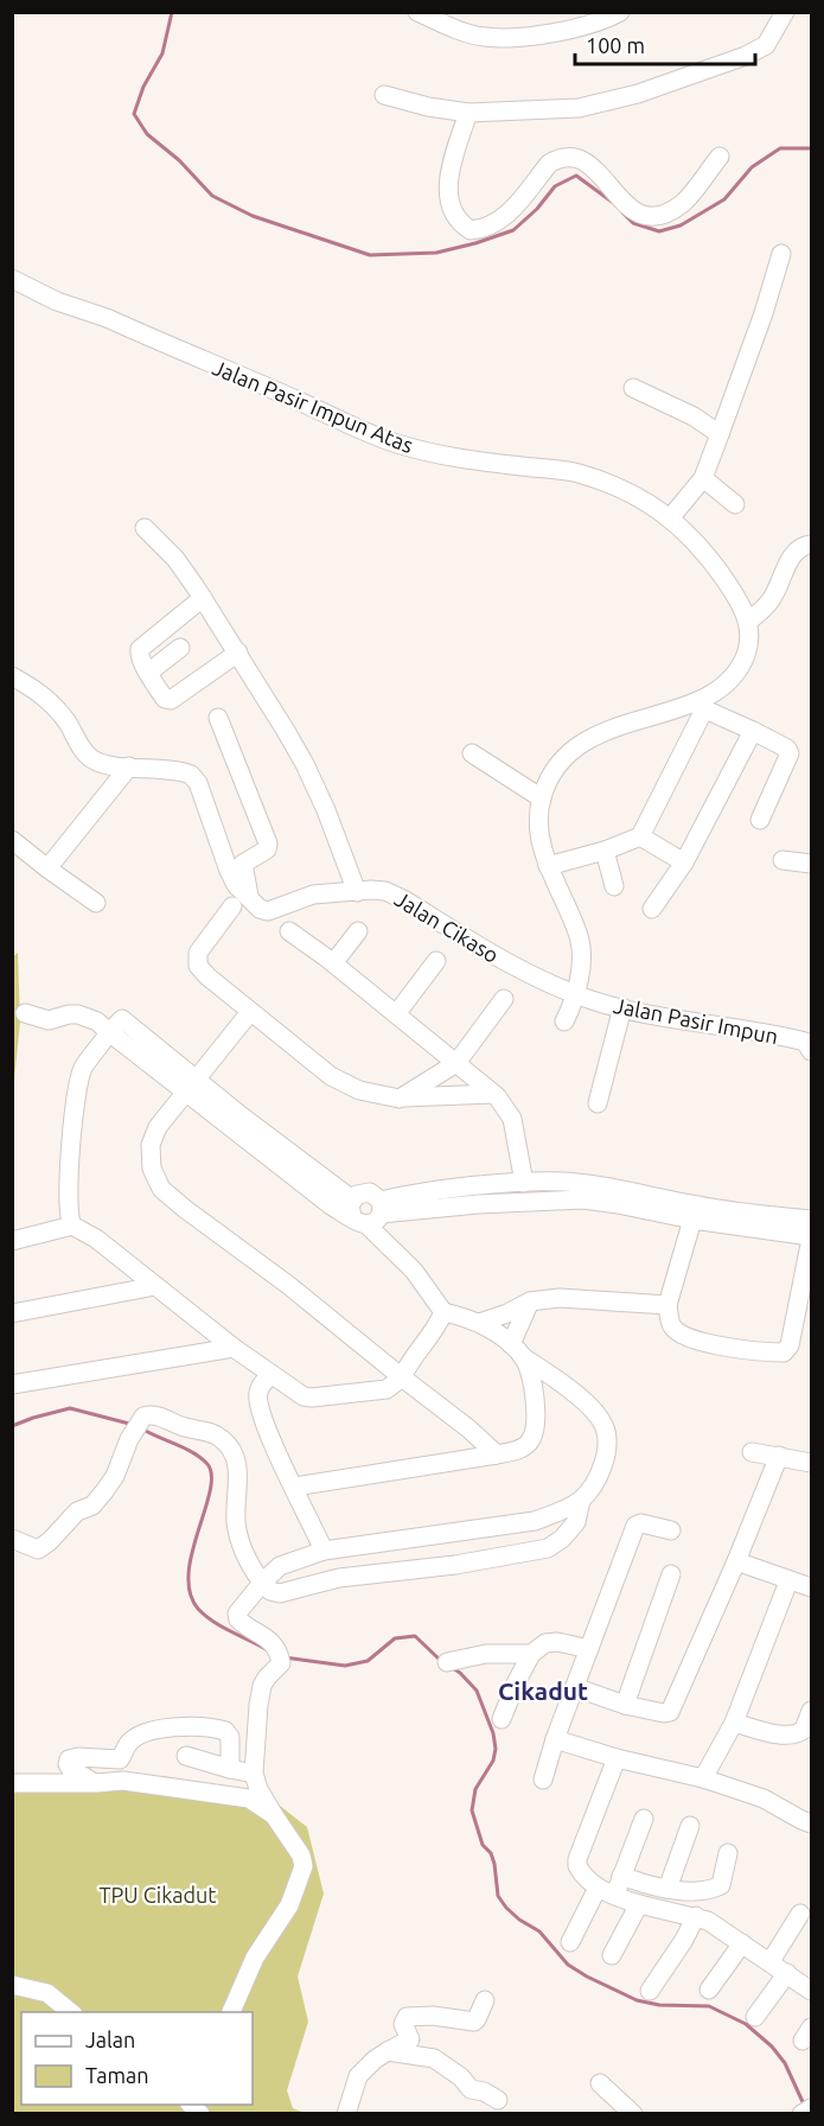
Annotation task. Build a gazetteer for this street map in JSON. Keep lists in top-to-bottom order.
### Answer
{
  "streets": {
    "street": ["Jalan Pasir Impun Atas", "Jalan Cikaso", "Jalan Pasir Impun"]
  },
  "crossings": [
    ["Jalan Cikaso", "Jalan Pasir Impun"]
  ],
  "districts": ["Cikadut"],
  "parks": ["TPU Cikadut"],
  "legend": ["Jalan", "Taman"],
  "scale_bar": "100 m"
}
